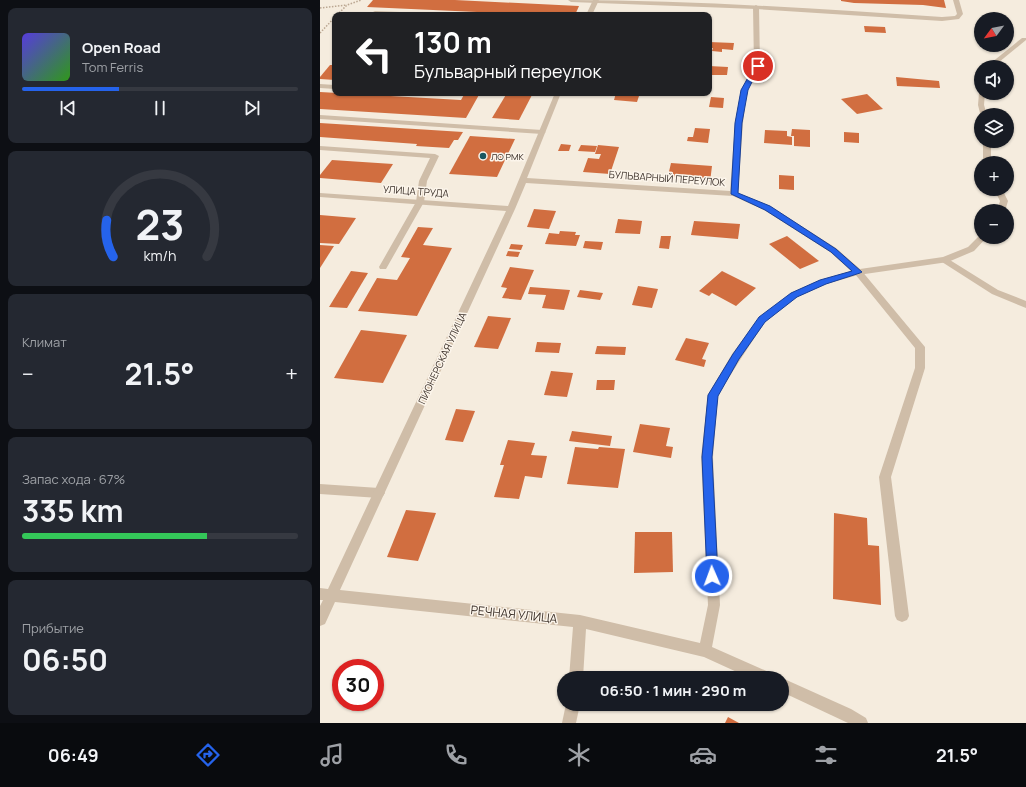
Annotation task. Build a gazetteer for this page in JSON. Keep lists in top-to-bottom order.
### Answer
{
  "streets": {
    "street": [
      "БУЛЬВАРНЫЙ ПЕРЕУЛОК",
      "УЛИЦА ТРУДА",
      "ПИОНЕРСКАЯ УЛИЦА",
      "РЕЧНАЯ УЛИЦА"
    ]
  },
  "crossings": [
    ["БУЛЬВАРНЫЙ ПЕРЕУЛОК", "ПИОНЕРСКАЯ УЛИЦА"],
    ["УЛИЦА ТРУДА", "ПИОНЕРСКАЯ УЛИЦА"],
    ["ПИОНЕРСКАЯ УЛИЦА", "РЕЧНАЯ УЛИЦА"]
  ],
  "places": ["ЛО РМК"],
  "north": "bottom left",
  "page": {
    "map_buttons": ["+", "−"],
    "turn": ["130 m", "Бульварный переулок"],
    "song": ["Open Road", "Tom Ferris"],
    "tile": [
      "Климат",
      ["Запас хода · 67%", "335 km"],
      ["Прибытие", "06:50"]
    ],
    "heat": ["−", "21.5°", "+"],
    "limit": "30",
    "trip": "06:50 · 1 мин · 290 m",
    "tabs": ["06:49", "21.5°"],
    "gauge": ["23", "km/h"]
  }
}
